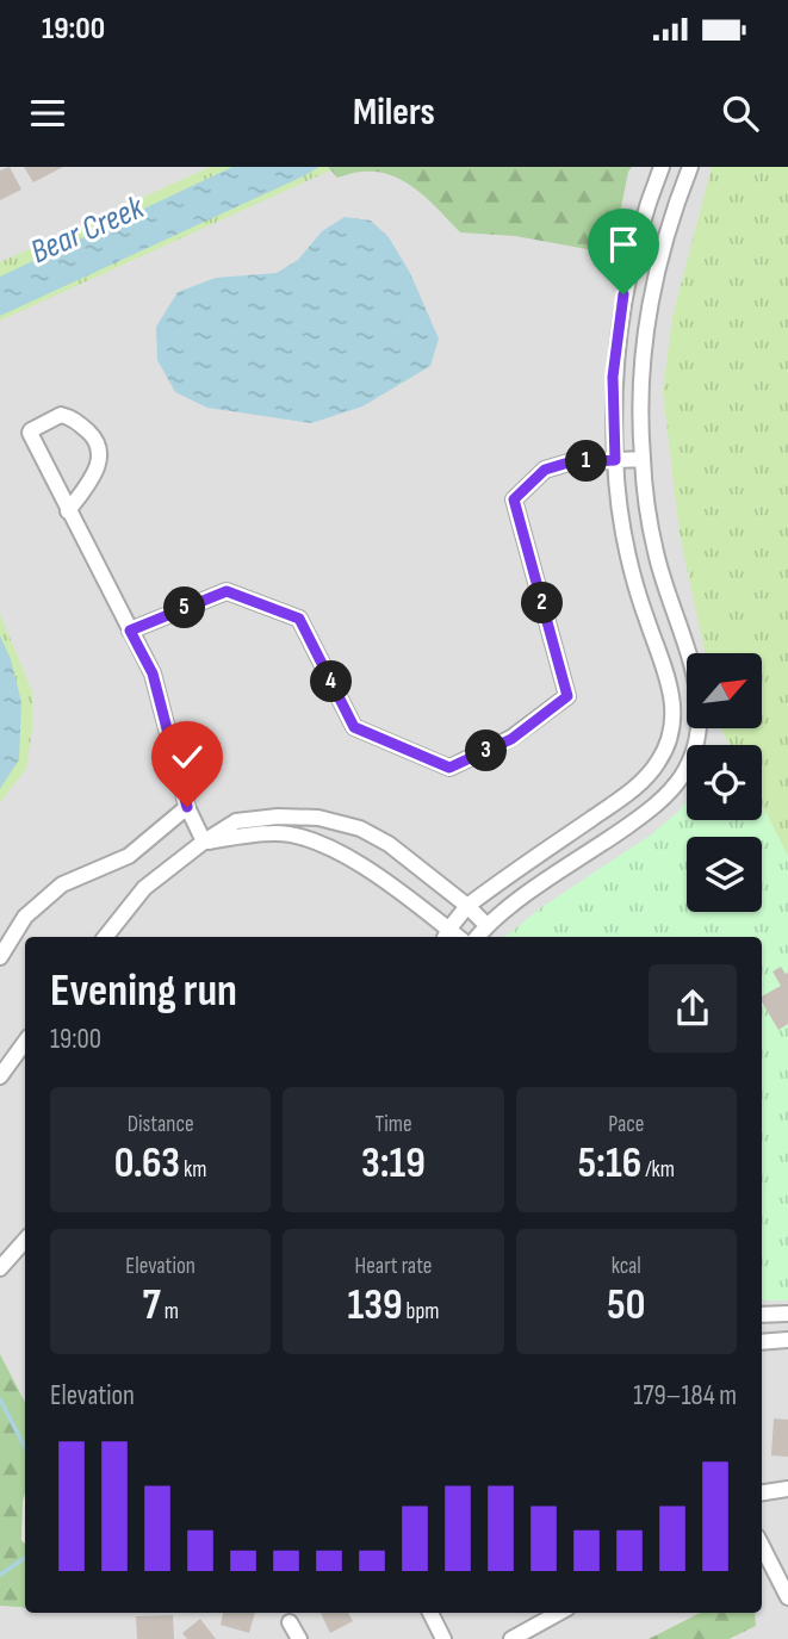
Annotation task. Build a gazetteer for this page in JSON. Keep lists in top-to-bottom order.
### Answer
{
  "water": ["Bear Creek"],
  "north": "top right",
  "page": {
    "status": "19:00",
    "header": "Milers",
    "pins": [
      "1",
      "2",
      "5",
      "4",
      "3"
    ],
    "heading": ["Evening run", "19:00"],
    "stats": [
      ["Distance", "0.63 km"],
      ["Time", "3:19"],
      ["Pace", "5:16 /km"],
      ["Elevation", "7 m"],
      ["Heart rate", "139 bpm"],
      ["kcal", "50"]
    ],
    "chart": ["Elevation", "179–184 m"]
  }
}
